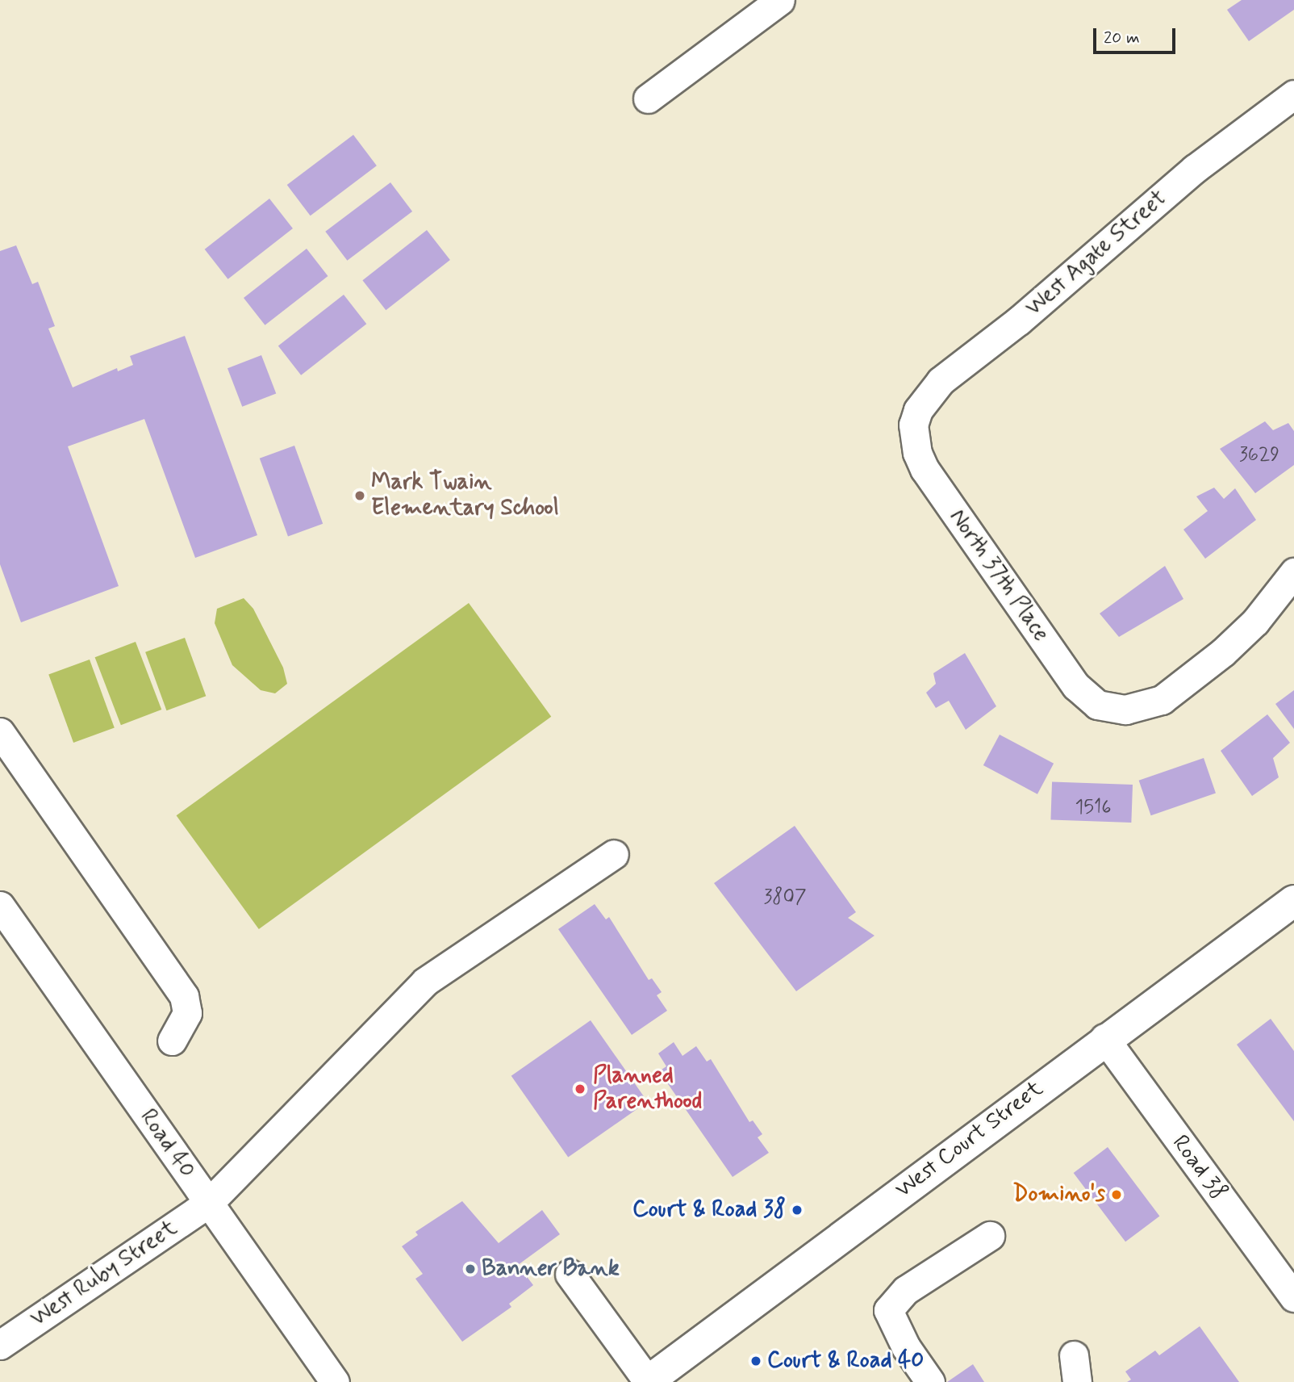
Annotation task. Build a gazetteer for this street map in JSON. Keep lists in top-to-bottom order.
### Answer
{
  "streets": {
    "main road": ["West Court Street"],
    "street": [
      "West Agate Street",
      "North 37th Place",
      "Road 40",
      "Road 38",
      "West Ruby Street"
    ]
  },
  "crossings": [
    ["West Agate Street", "North 37th Place"],
    ["West Court Street", "Road 38"],
    ["Road 40", "West Ruby Street"]
  ],
  "places": [
    "Mark Twain Elementary School",
    "Planned Parenthood",
    "Domino's",
    "Court & Road 38",
    "Banner Bank",
    "Court & Road 40"
  ],
  "house_numbers": ["3629", "1516", "3807"],
  "scale_bar": "20 m"
}
